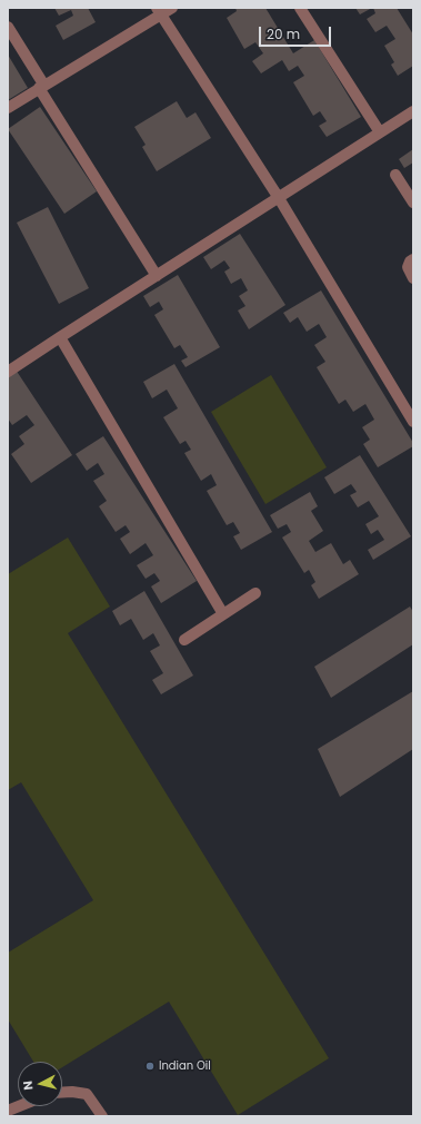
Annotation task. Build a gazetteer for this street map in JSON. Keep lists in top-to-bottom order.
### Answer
{
  "places": ["Indian Oil"],
  "scale_bar": "20 m",
  "north": "left"
}
